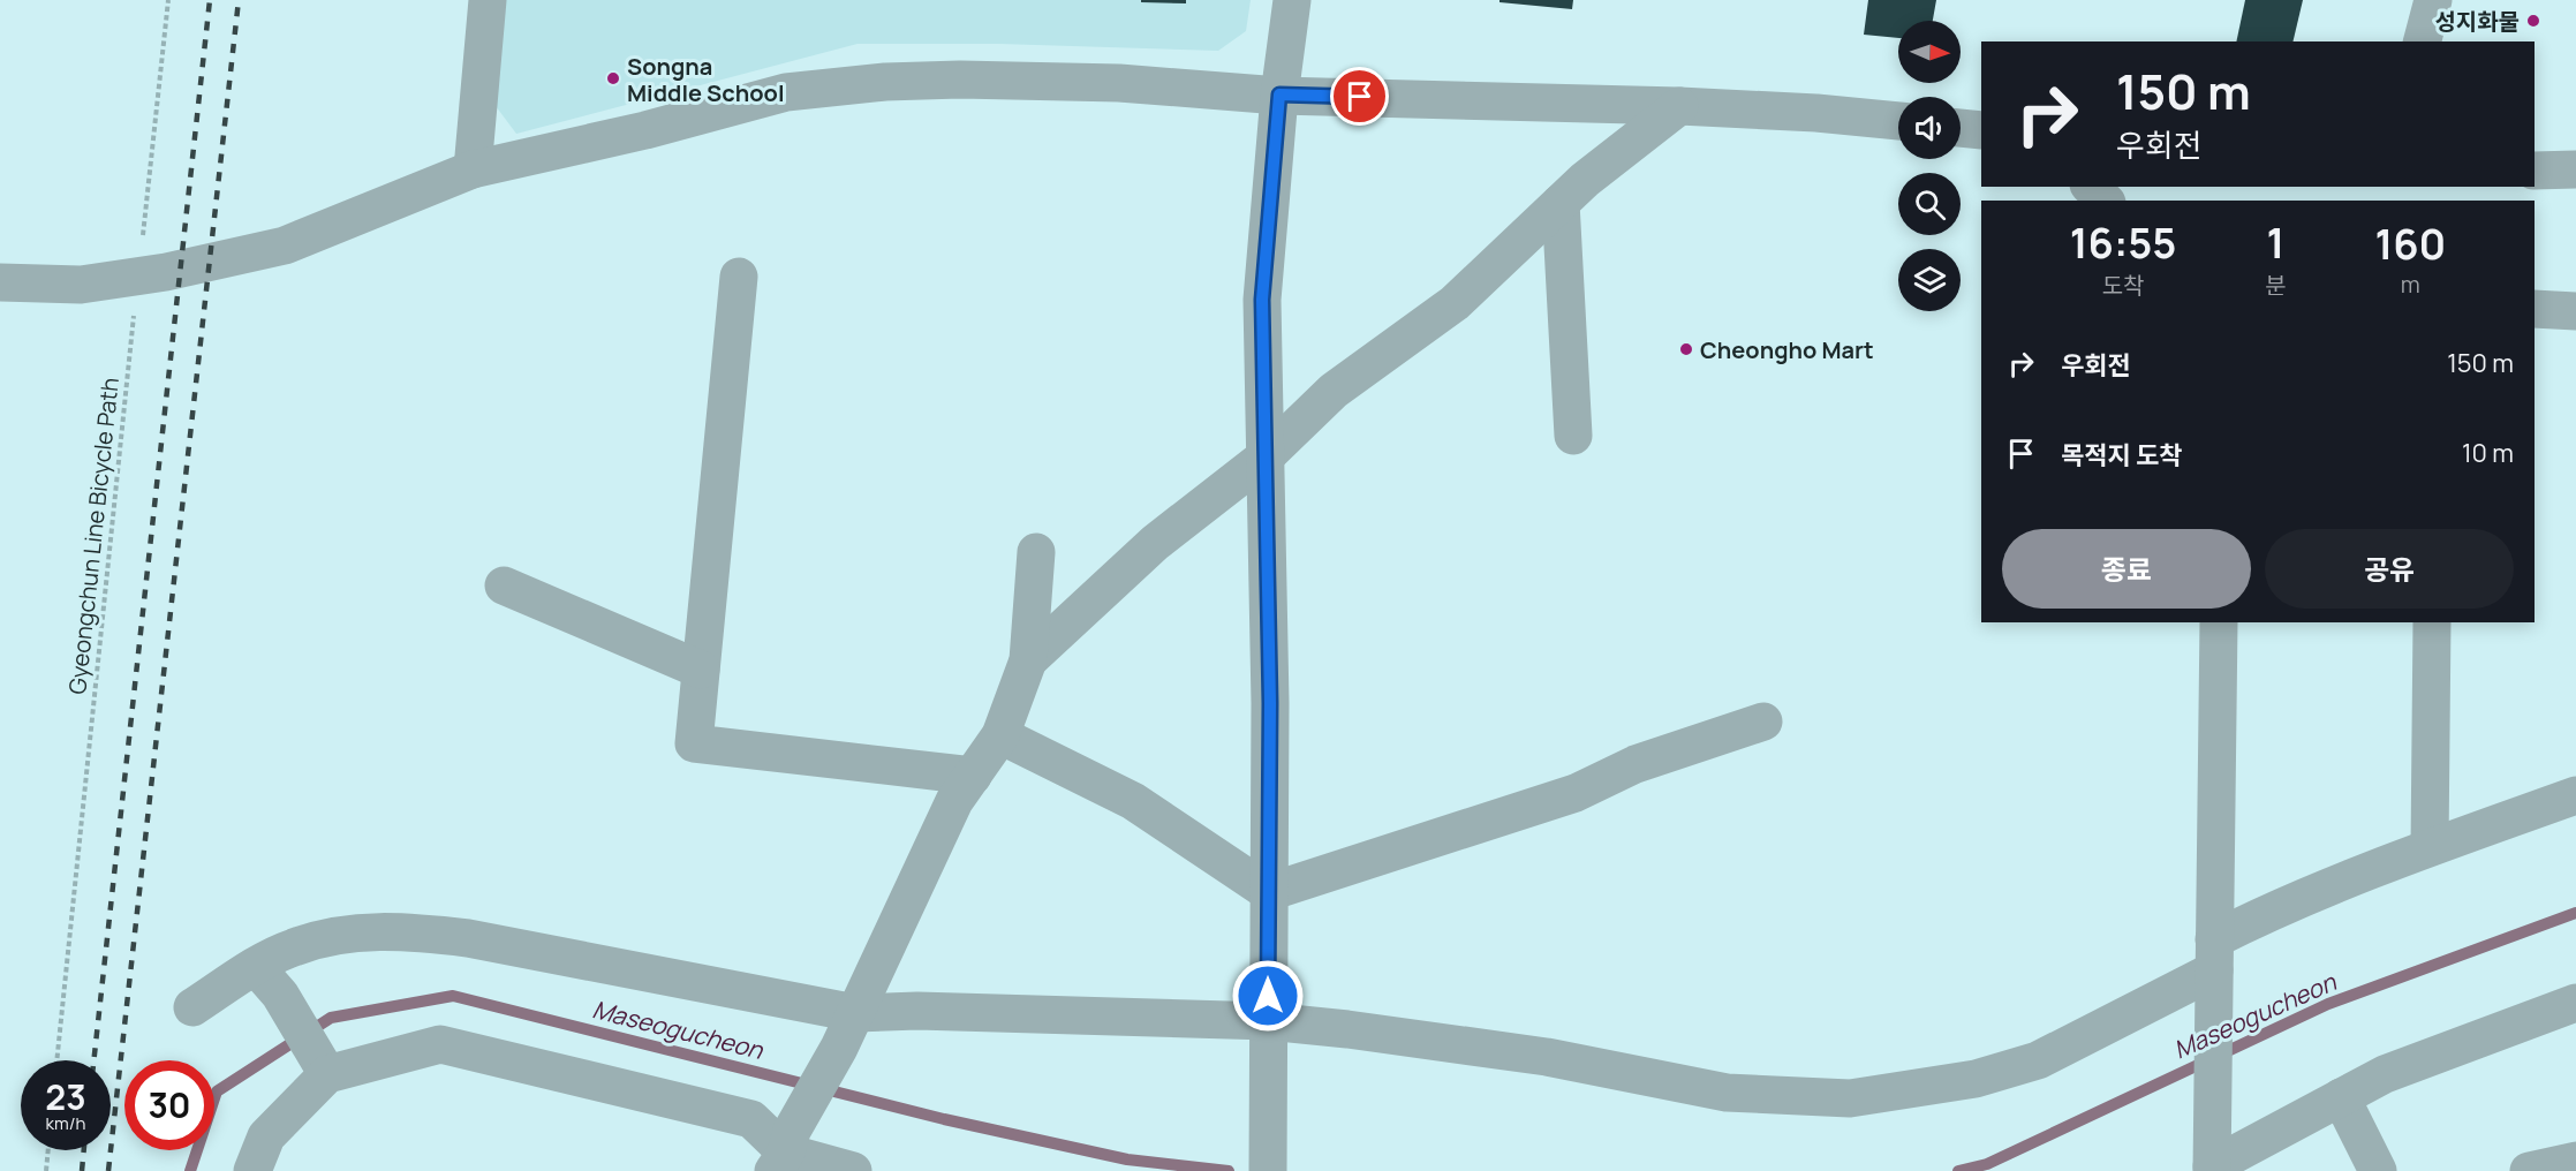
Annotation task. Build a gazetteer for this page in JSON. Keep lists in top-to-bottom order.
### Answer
{
  "streets": {
    "path": ["Gyeongchun Line Bicycle Path"]
  },
  "water": ["Maseogucheon"],
  "places": ["성지화물", "Songna Middle School", "Cheongho Mart"],
  "north": "right",
  "page": {
    "turn": ["150 m", "우회전"],
    "eta": [
      "16:55",
      "도착",
      "1",
      "분",
      "160",
      "m"
    ],
    "list": [
      {
        "name": "우회전",
        "value": "150 m"
      },
      {
        "name": "목적지 도착",
        "value": "10 m"
      }
    ],
    "buttons": ["종료", "공유"],
    "speed": "23 km/h",
    "limit": "30"
  }
}
